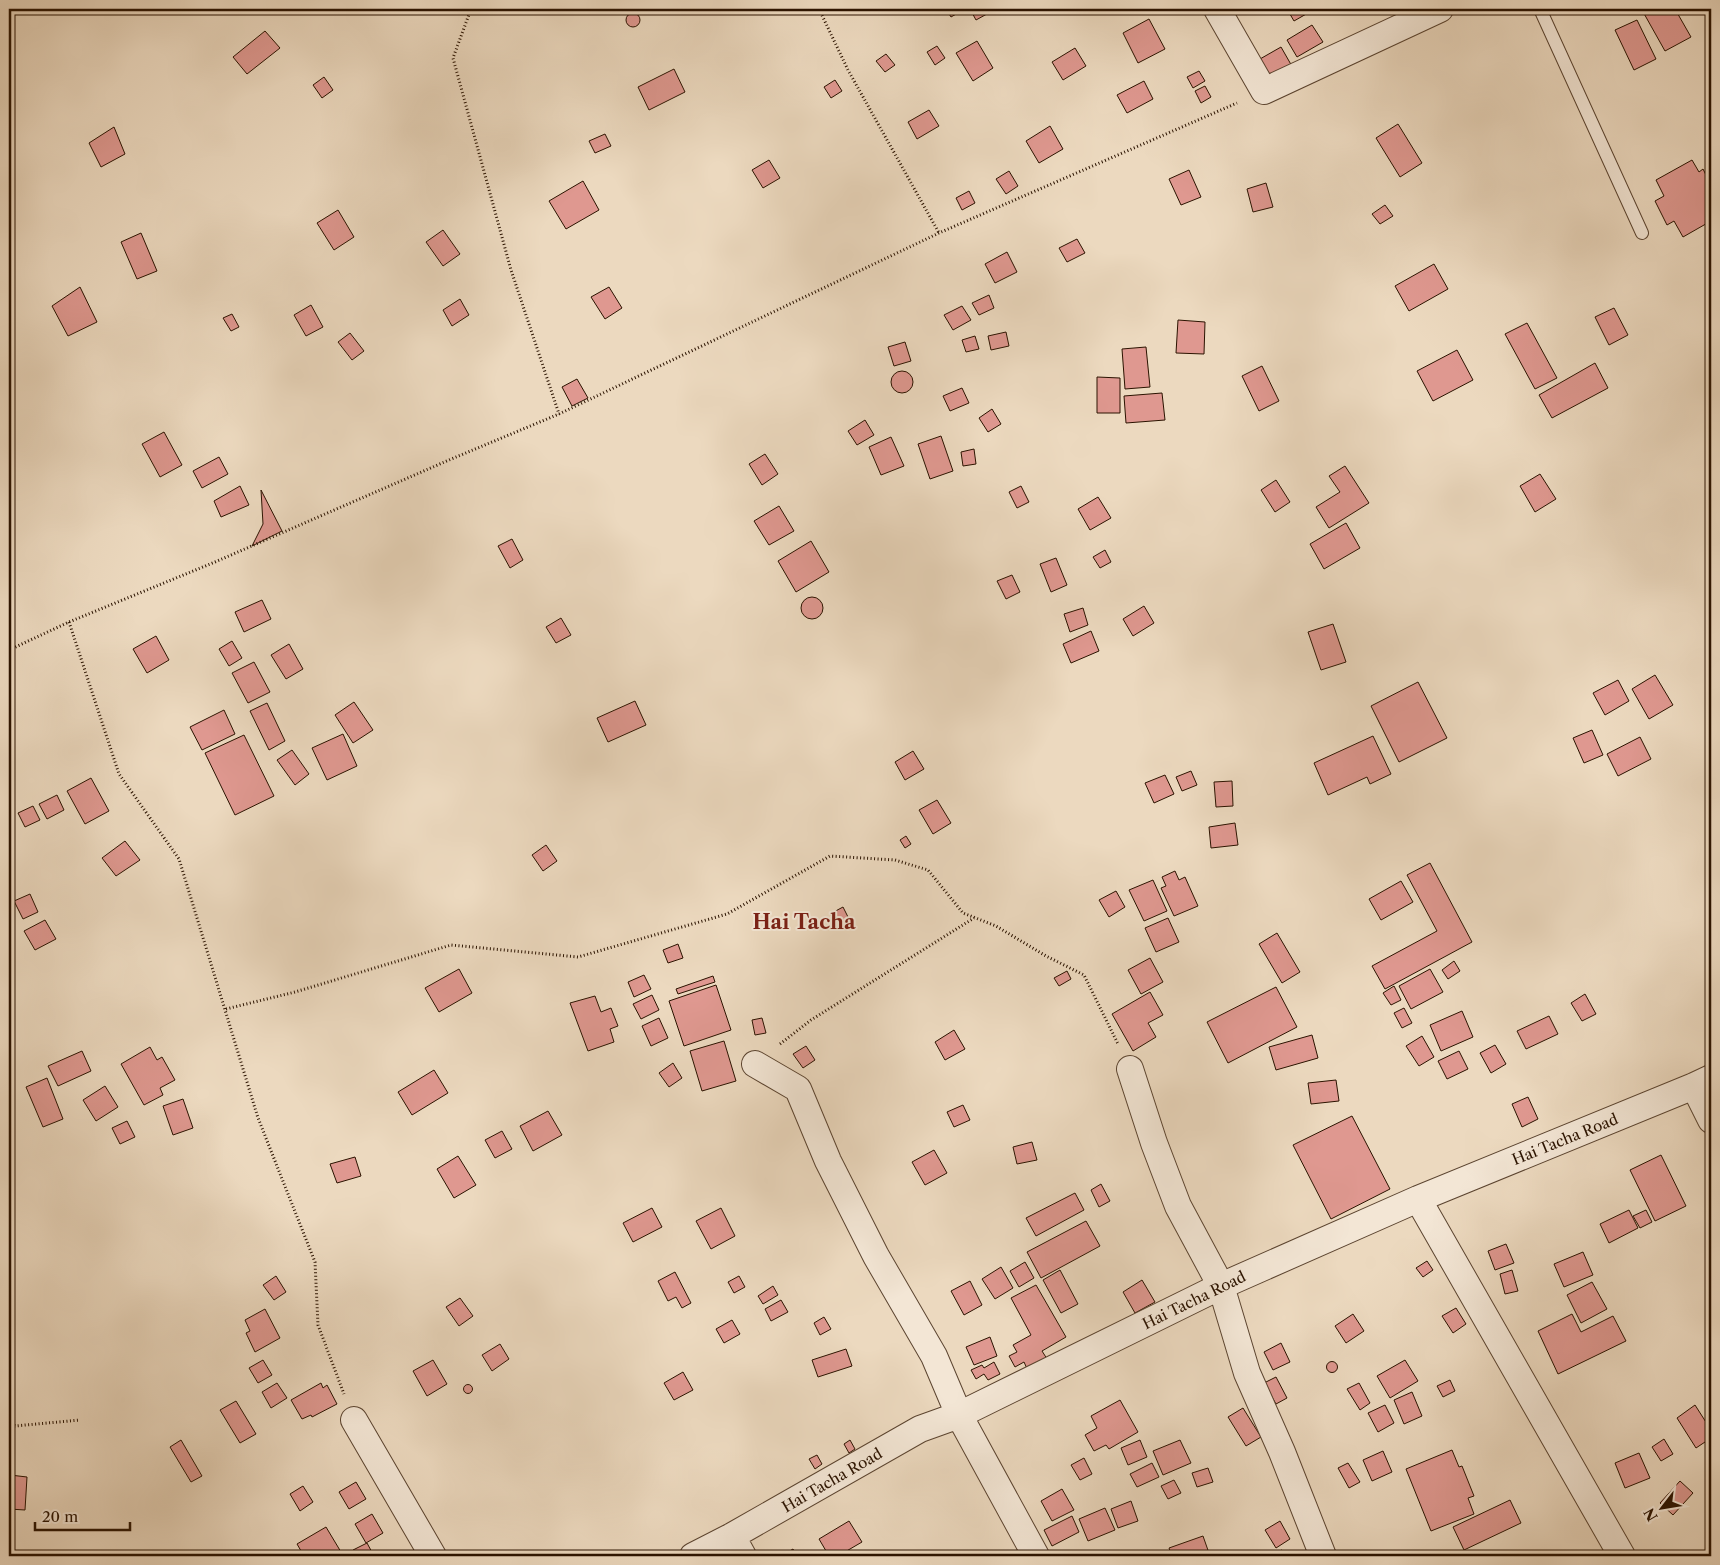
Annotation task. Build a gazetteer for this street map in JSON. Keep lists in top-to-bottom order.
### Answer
{
  "streets": {
    "street": ["Hai Tacha Road"]
  },
  "districts": ["Hai Tacha"],
  "scale_bar": "20 m",
  "north": "bottom left"
}
